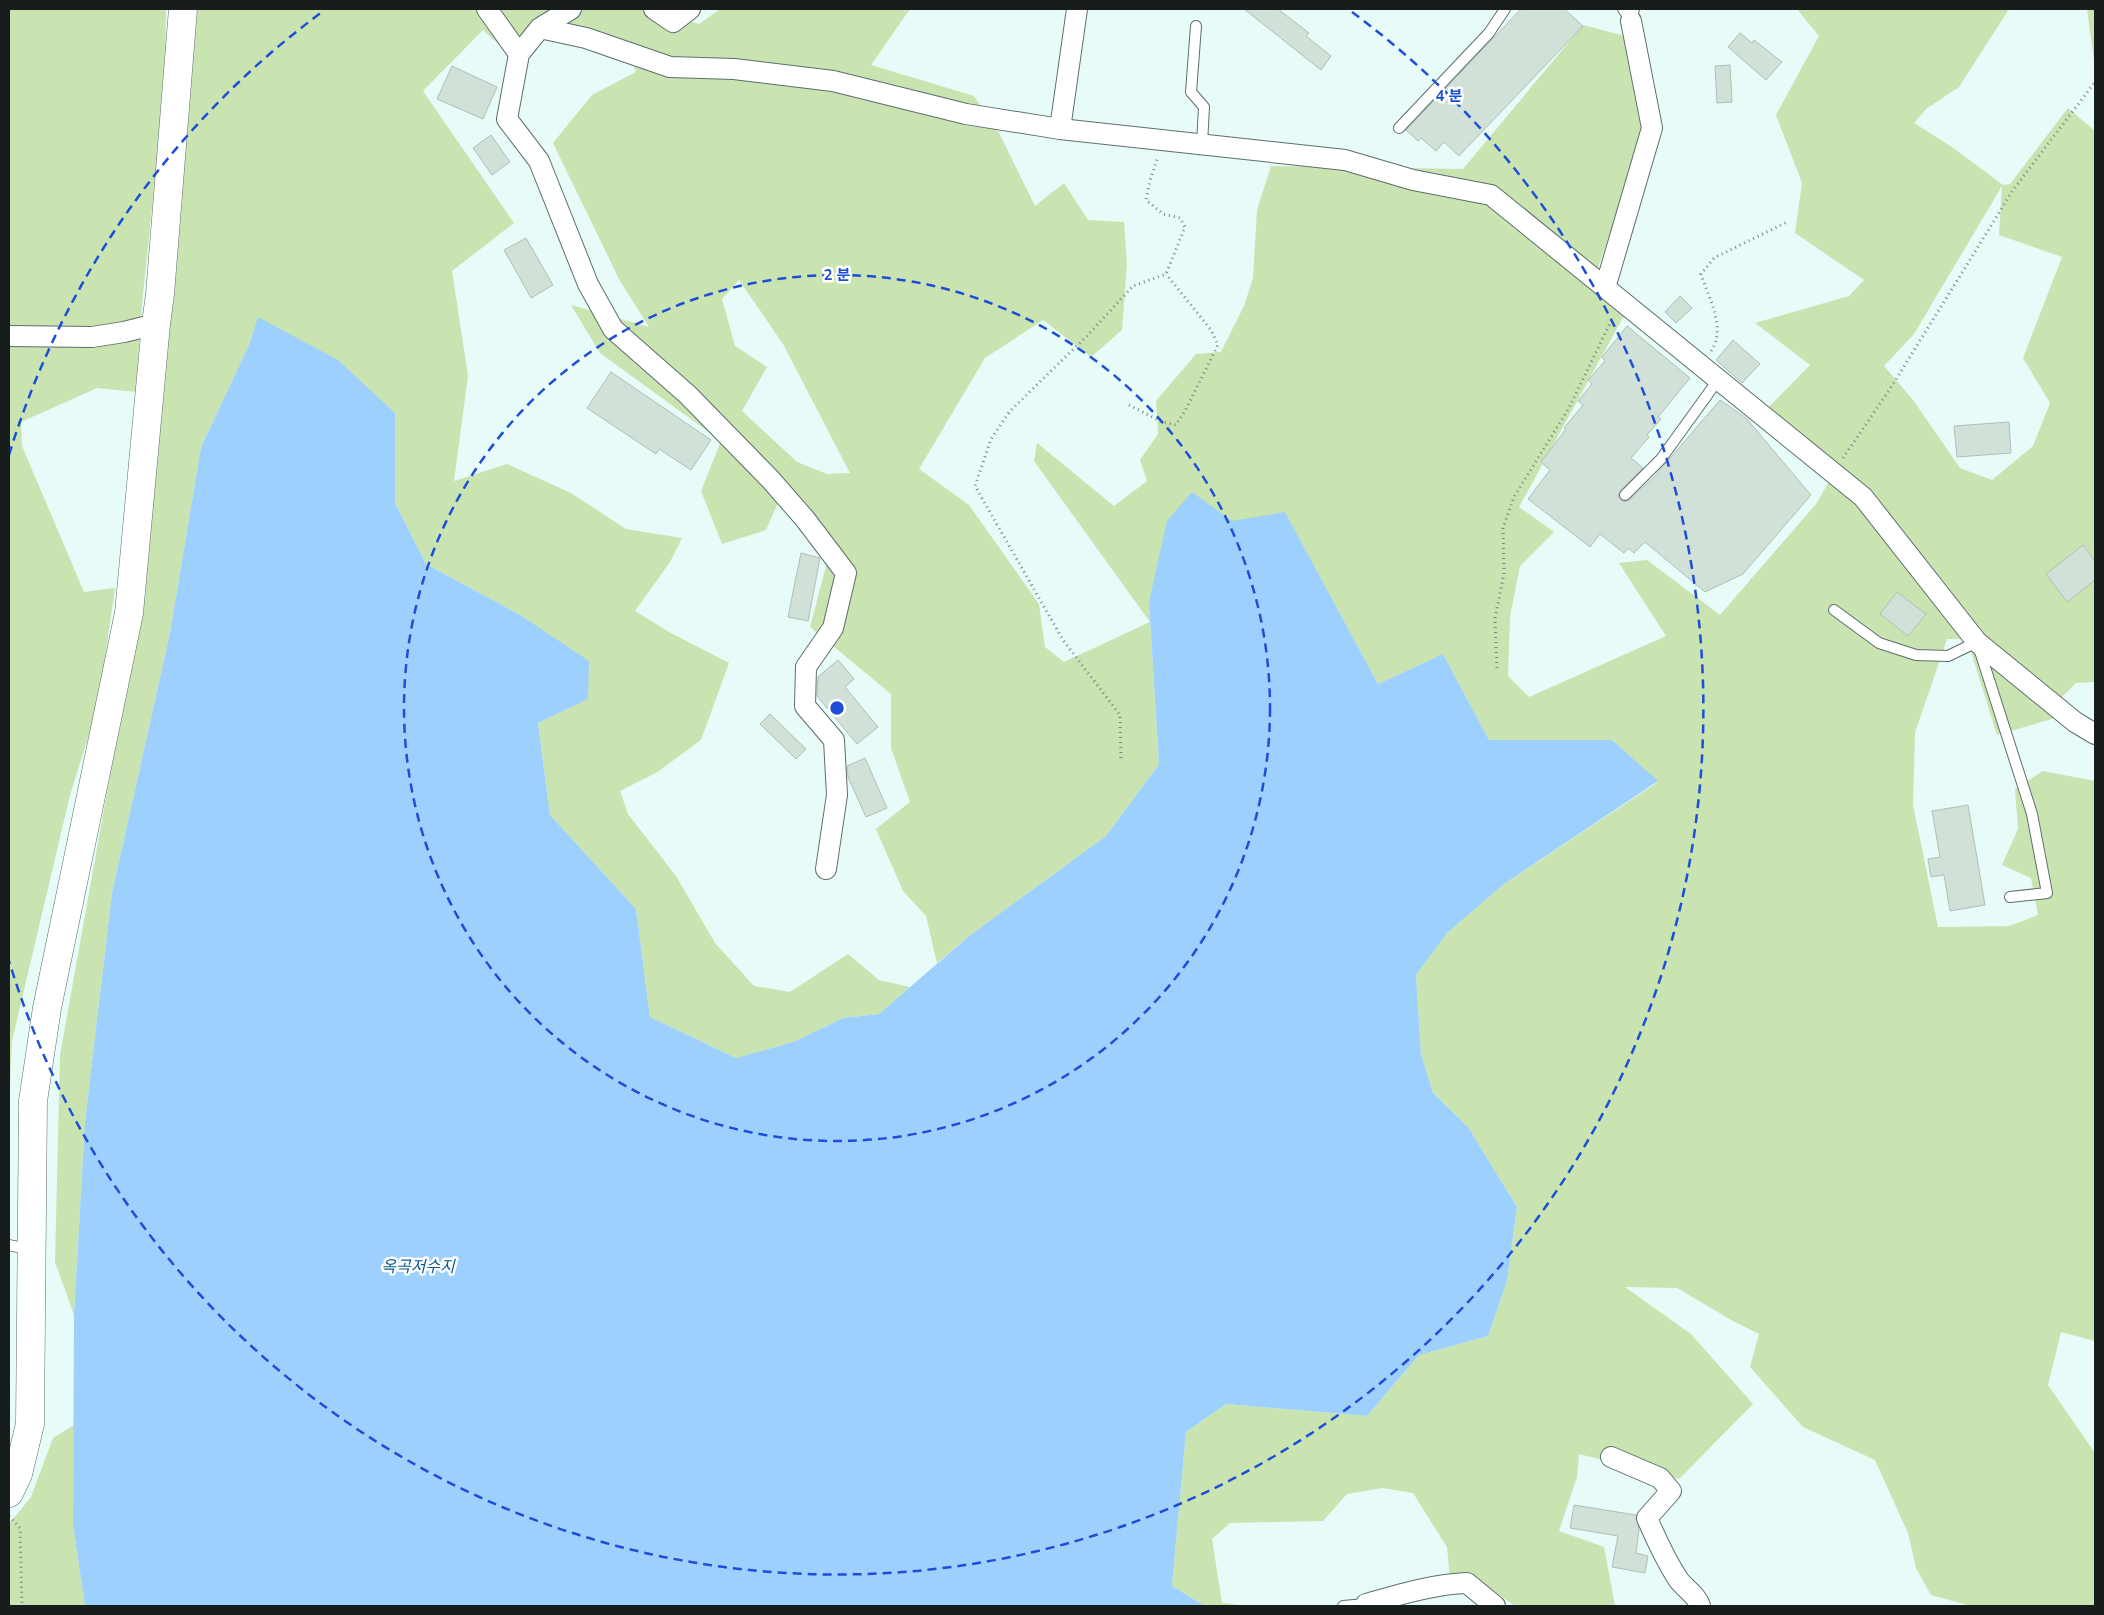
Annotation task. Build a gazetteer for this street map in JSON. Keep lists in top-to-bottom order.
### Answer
{
  "water": ["옥곡저수지"],
  "rings": ["4 분", "2 분"]
}
